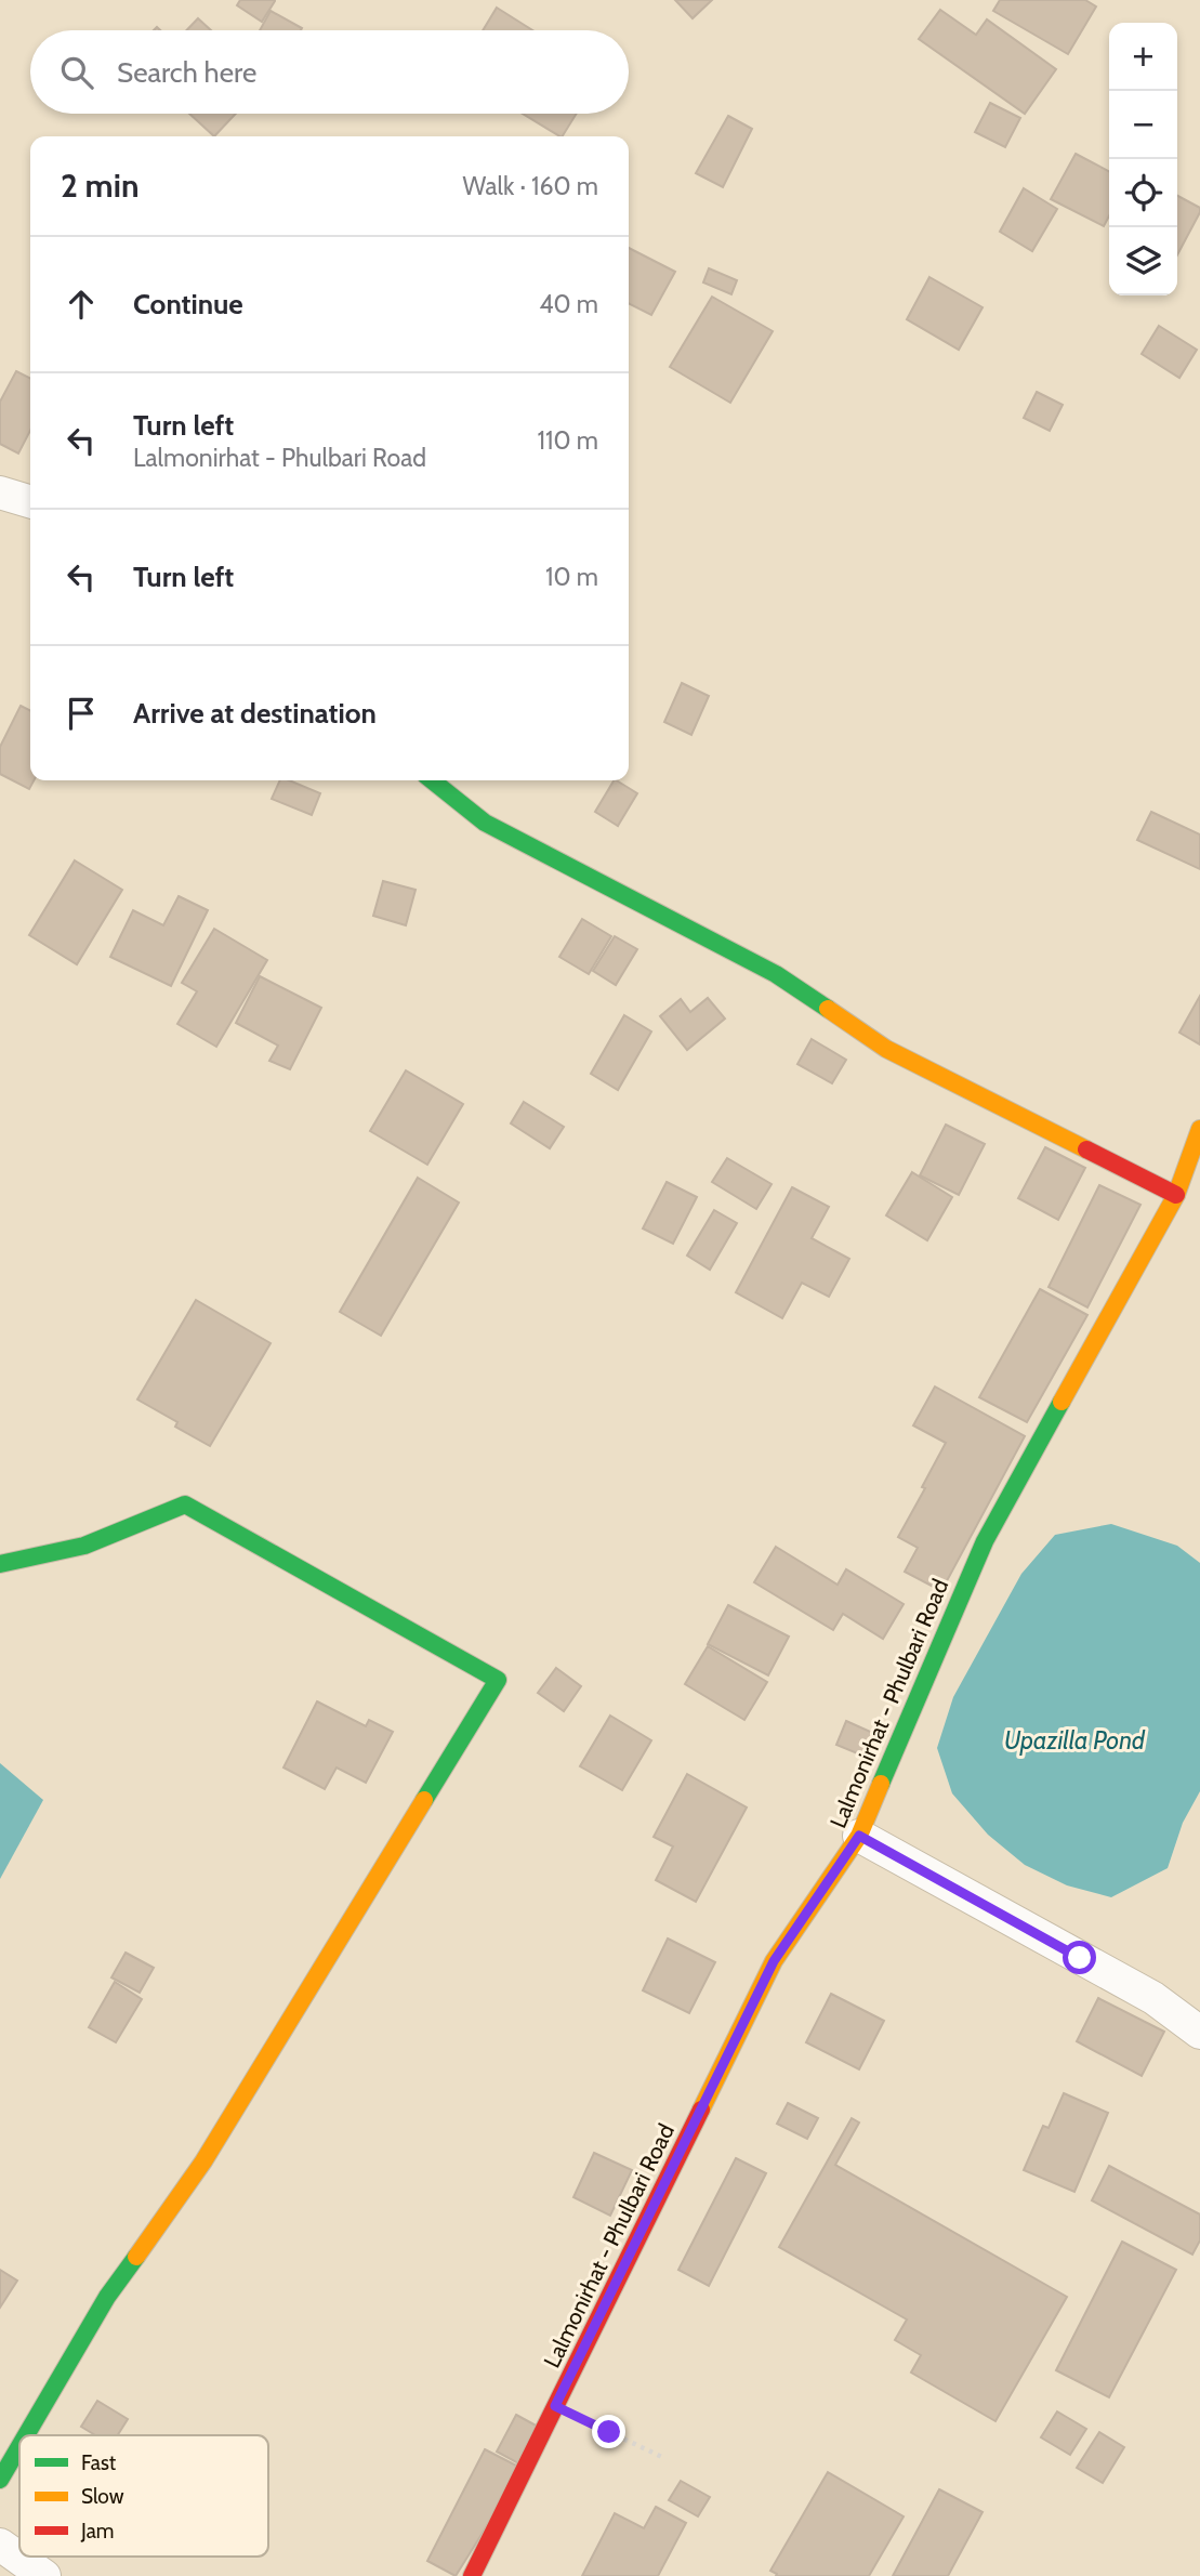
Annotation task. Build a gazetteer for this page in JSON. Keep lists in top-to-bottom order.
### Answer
{
  "streets": {
    "street": ["Lalmonirhat - Phulbari Road"]
  },
  "water": ["Upazilla Pond"],
  "legend": ["Fast", "Slow", "Jam"],
  "page": {
    "map_buttons": ["+", "−"],
    "search": "Search here",
    "heading": ["2 min", "Walk · 160 m"],
    "list": [
      ["Continue", "40 m"],
      ["Turn left", "Lalmonirhat - Phulbari Road", "110 m"],
      ["Turn left", "10 m"],
      "Arrive at destination"
    ]
  }
}
